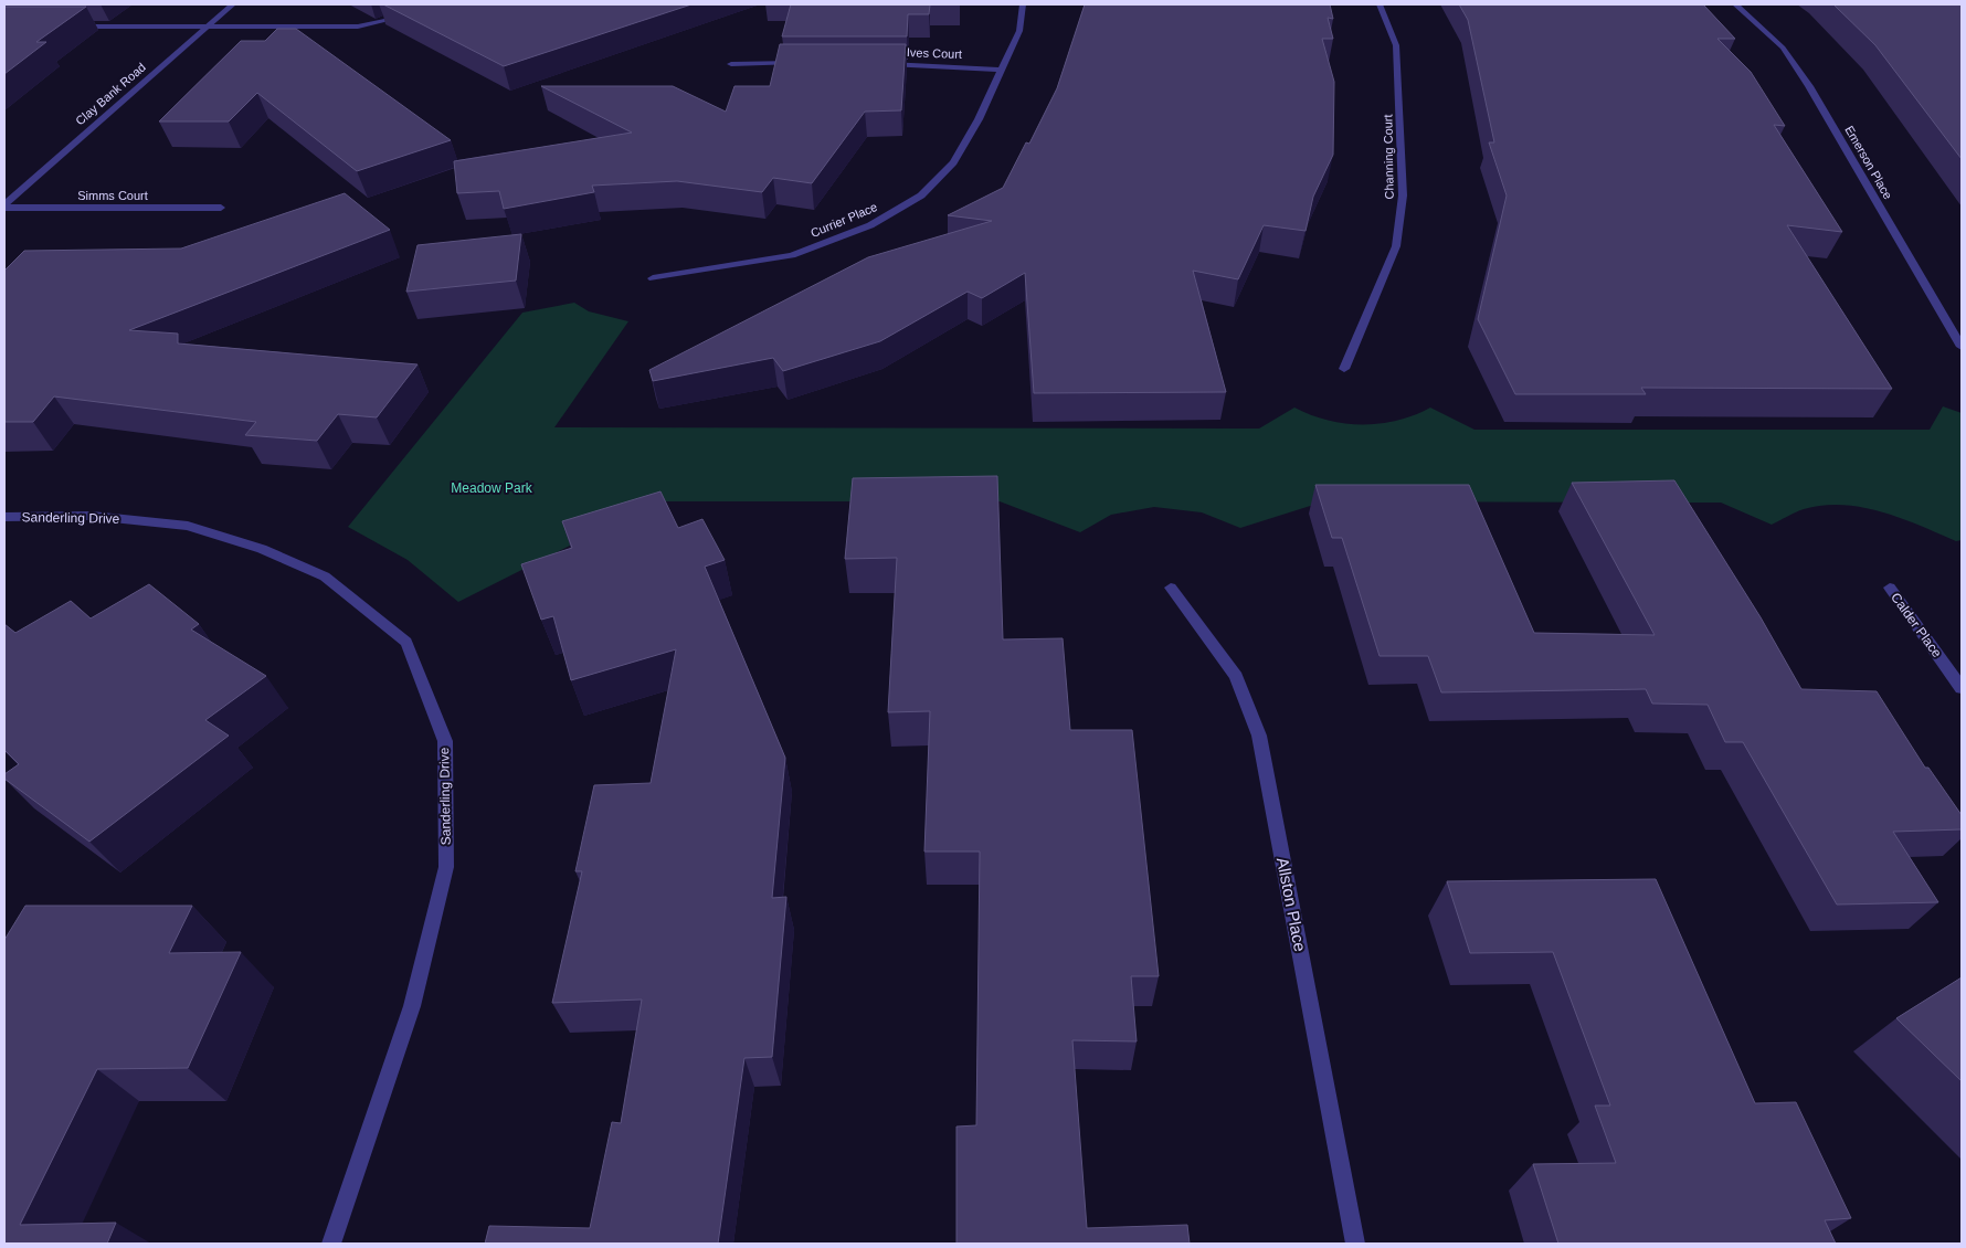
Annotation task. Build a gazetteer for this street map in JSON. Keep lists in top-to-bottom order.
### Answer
{
  "streets": {
    "street": [
      "Ives Court",
      "Clay Bank Road",
      "Channing Court",
      "Emerson Place",
      "Simms Court",
      "Currier Place",
      "Sanderling Drive",
      "Calder Place",
      "Allston Place"
    ]
  },
  "crossings": [
    ["Ives Court", "Currier Place"]
  ],
  "parks": ["Meadow Park"]
}
